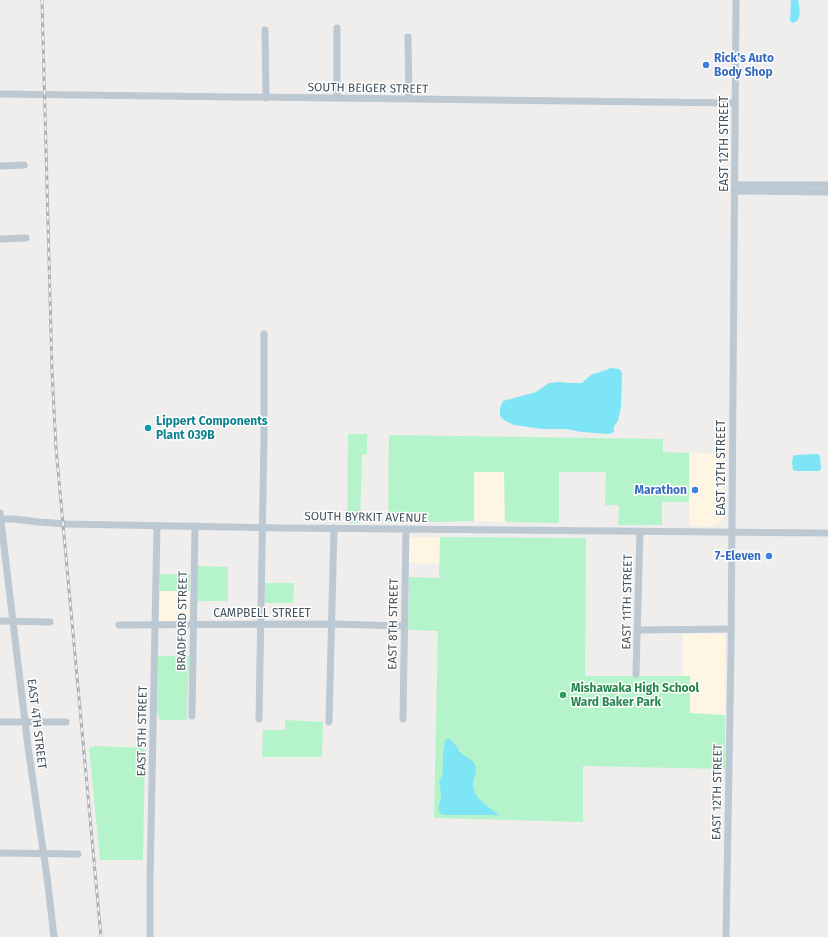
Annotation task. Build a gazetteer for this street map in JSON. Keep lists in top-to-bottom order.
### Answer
{
  "streets": {
    "street": [
      "SOUTH BEIGER STREET",
      "EAST 12TH STREET",
      "SOUTH BYRKIT AVENUE",
      "EAST 11TH STREET",
      "CAMPBELL STREET",
      "BRADFORD STREET",
      "EAST 8TH STREET",
      "EAST 4TH STREET",
      "EAST 5TH STREET"
    ]
  },
  "crossings": [
    ["SOUTH BEIGER STREET", "EAST 12TH STREET"],
    ["EAST 12TH STREET", "SOUTH BYRKIT AVENUE"],
    ["SOUTH BYRKIT AVENUE", "EAST 11TH STREET"],
    ["SOUTH BYRKIT AVENUE", "BRADFORD STREET"],
    ["SOUTH BYRKIT AVENUE", "EAST 8TH STREET"],
    ["SOUTH BYRKIT AVENUE", "EAST 4TH STREET"],
    ["SOUTH BYRKIT AVENUE", "EAST 5TH STREET"],
    ["CAMPBELL STREET", "BRADFORD STREET"],
    ["CAMPBELL STREET", "EAST 8TH STREET"],
    ["CAMPBELL STREET", "EAST 5TH STREET"]
  ],
  "places": [
    "Rick's Auto Body Shop",
    "Lippert Components Plant 039B",
    "Marathon",
    "7-Eleven",
    "Mishawaka High School Ward Baker Park"
  ]
}
